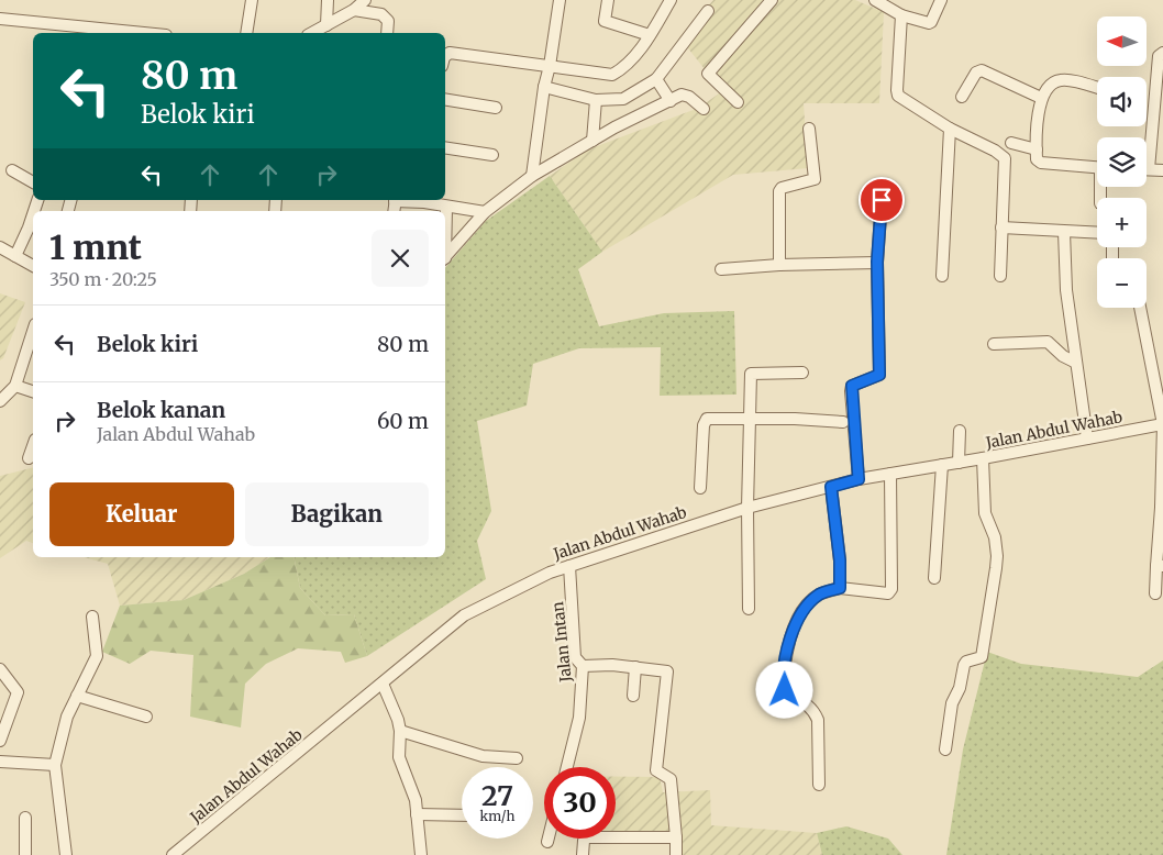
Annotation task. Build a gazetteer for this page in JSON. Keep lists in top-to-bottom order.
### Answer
{
  "streets": {
    "street": ["Jalan Abdul Wahab", "Jalan Intan"]
  },
  "crossings": [
    ["Jalan Abdul Wahab", "Jalan Intan"]
  ],
  "north": "left",
  "page": {
    "map_buttons": ["+", "−"],
    "turn": ["80 m", "Belok kiri"],
    "heading": ["1 mnt", "350 m · 20:25"],
    "list": [
      {
        "name": "Belok kiri",
        "value": "80 m"
      },
      {
        "name": "Belok kanan",
        "note": "Jalan Abdul Wahab",
        "value": "60 m"
      }
    ],
    "buttons": ["Keluar", "Bagikan"],
    "speed": "27 km/h",
    "limit": "30"
  }
}
